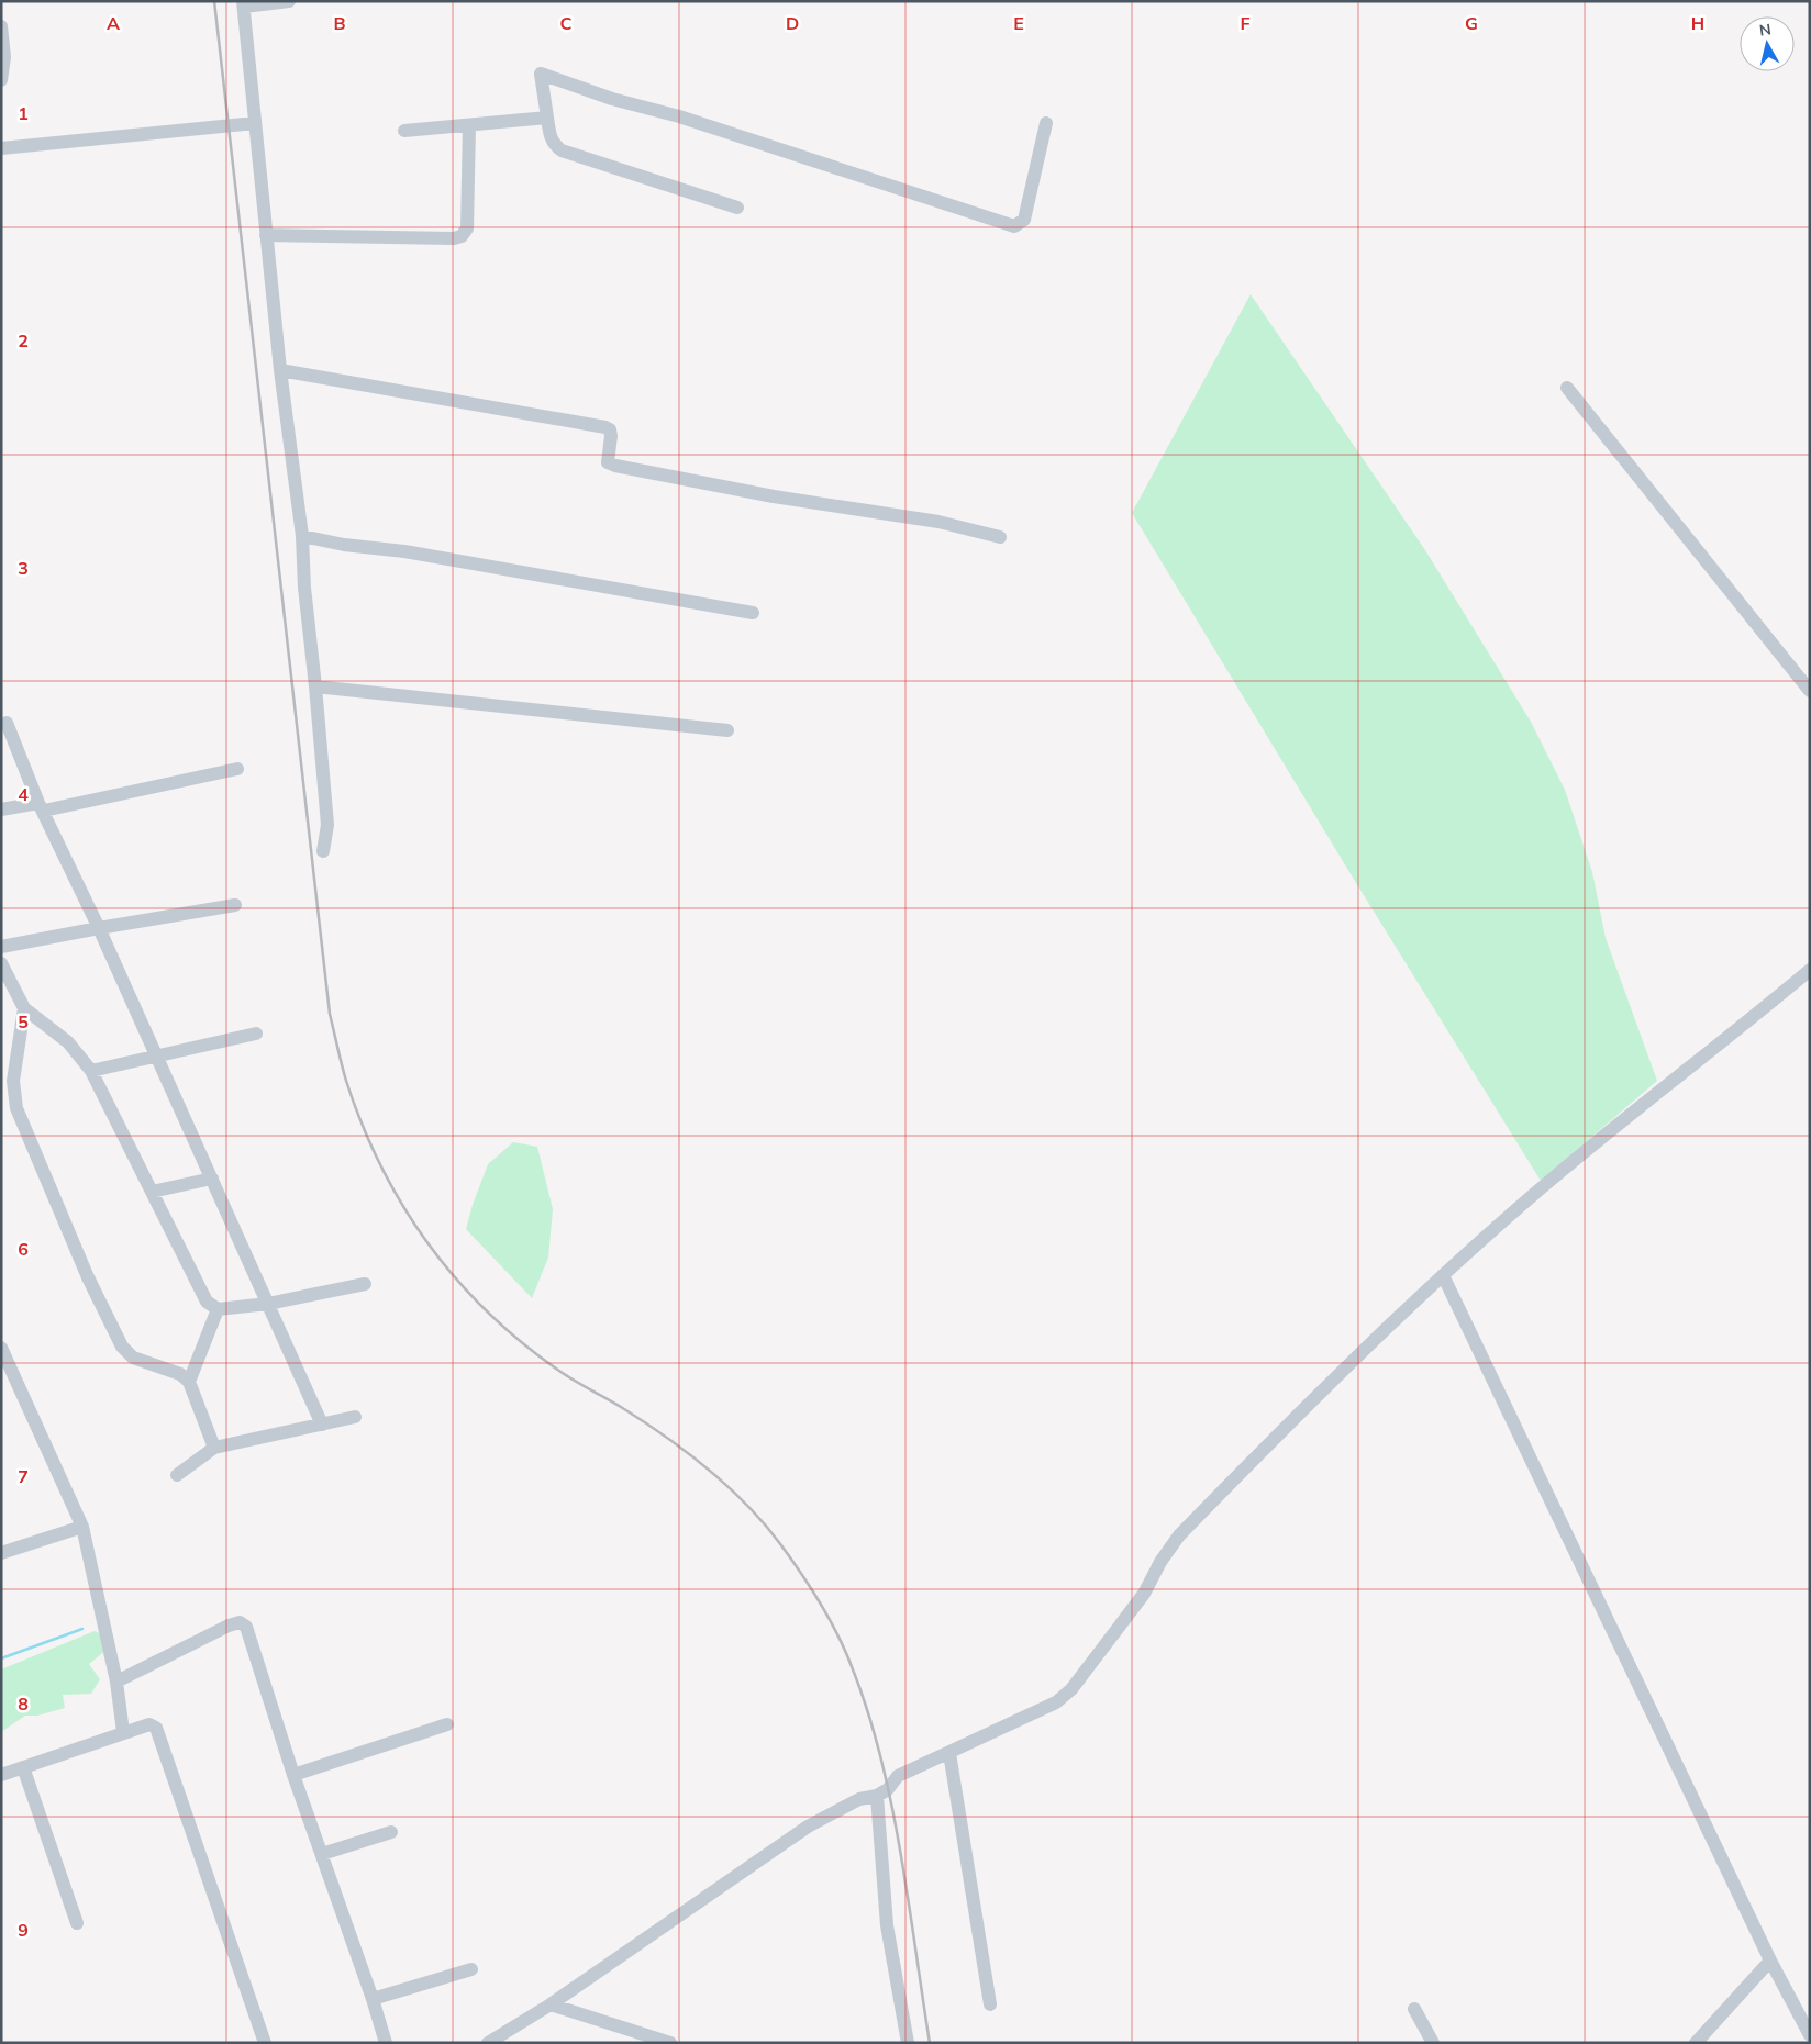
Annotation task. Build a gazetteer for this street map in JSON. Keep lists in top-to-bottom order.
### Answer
{
  "north": "top",
  "grid": {
    "columns": [
      "A",
      "B",
      "C",
      "D",
      "E",
      "F",
      "G",
      "H"
    ],
    "rows": [
      "1",
      "2",
      "3",
      "4",
      "5",
      "6",
      "7",
      "8",
      "9"
    ]
  }
}
